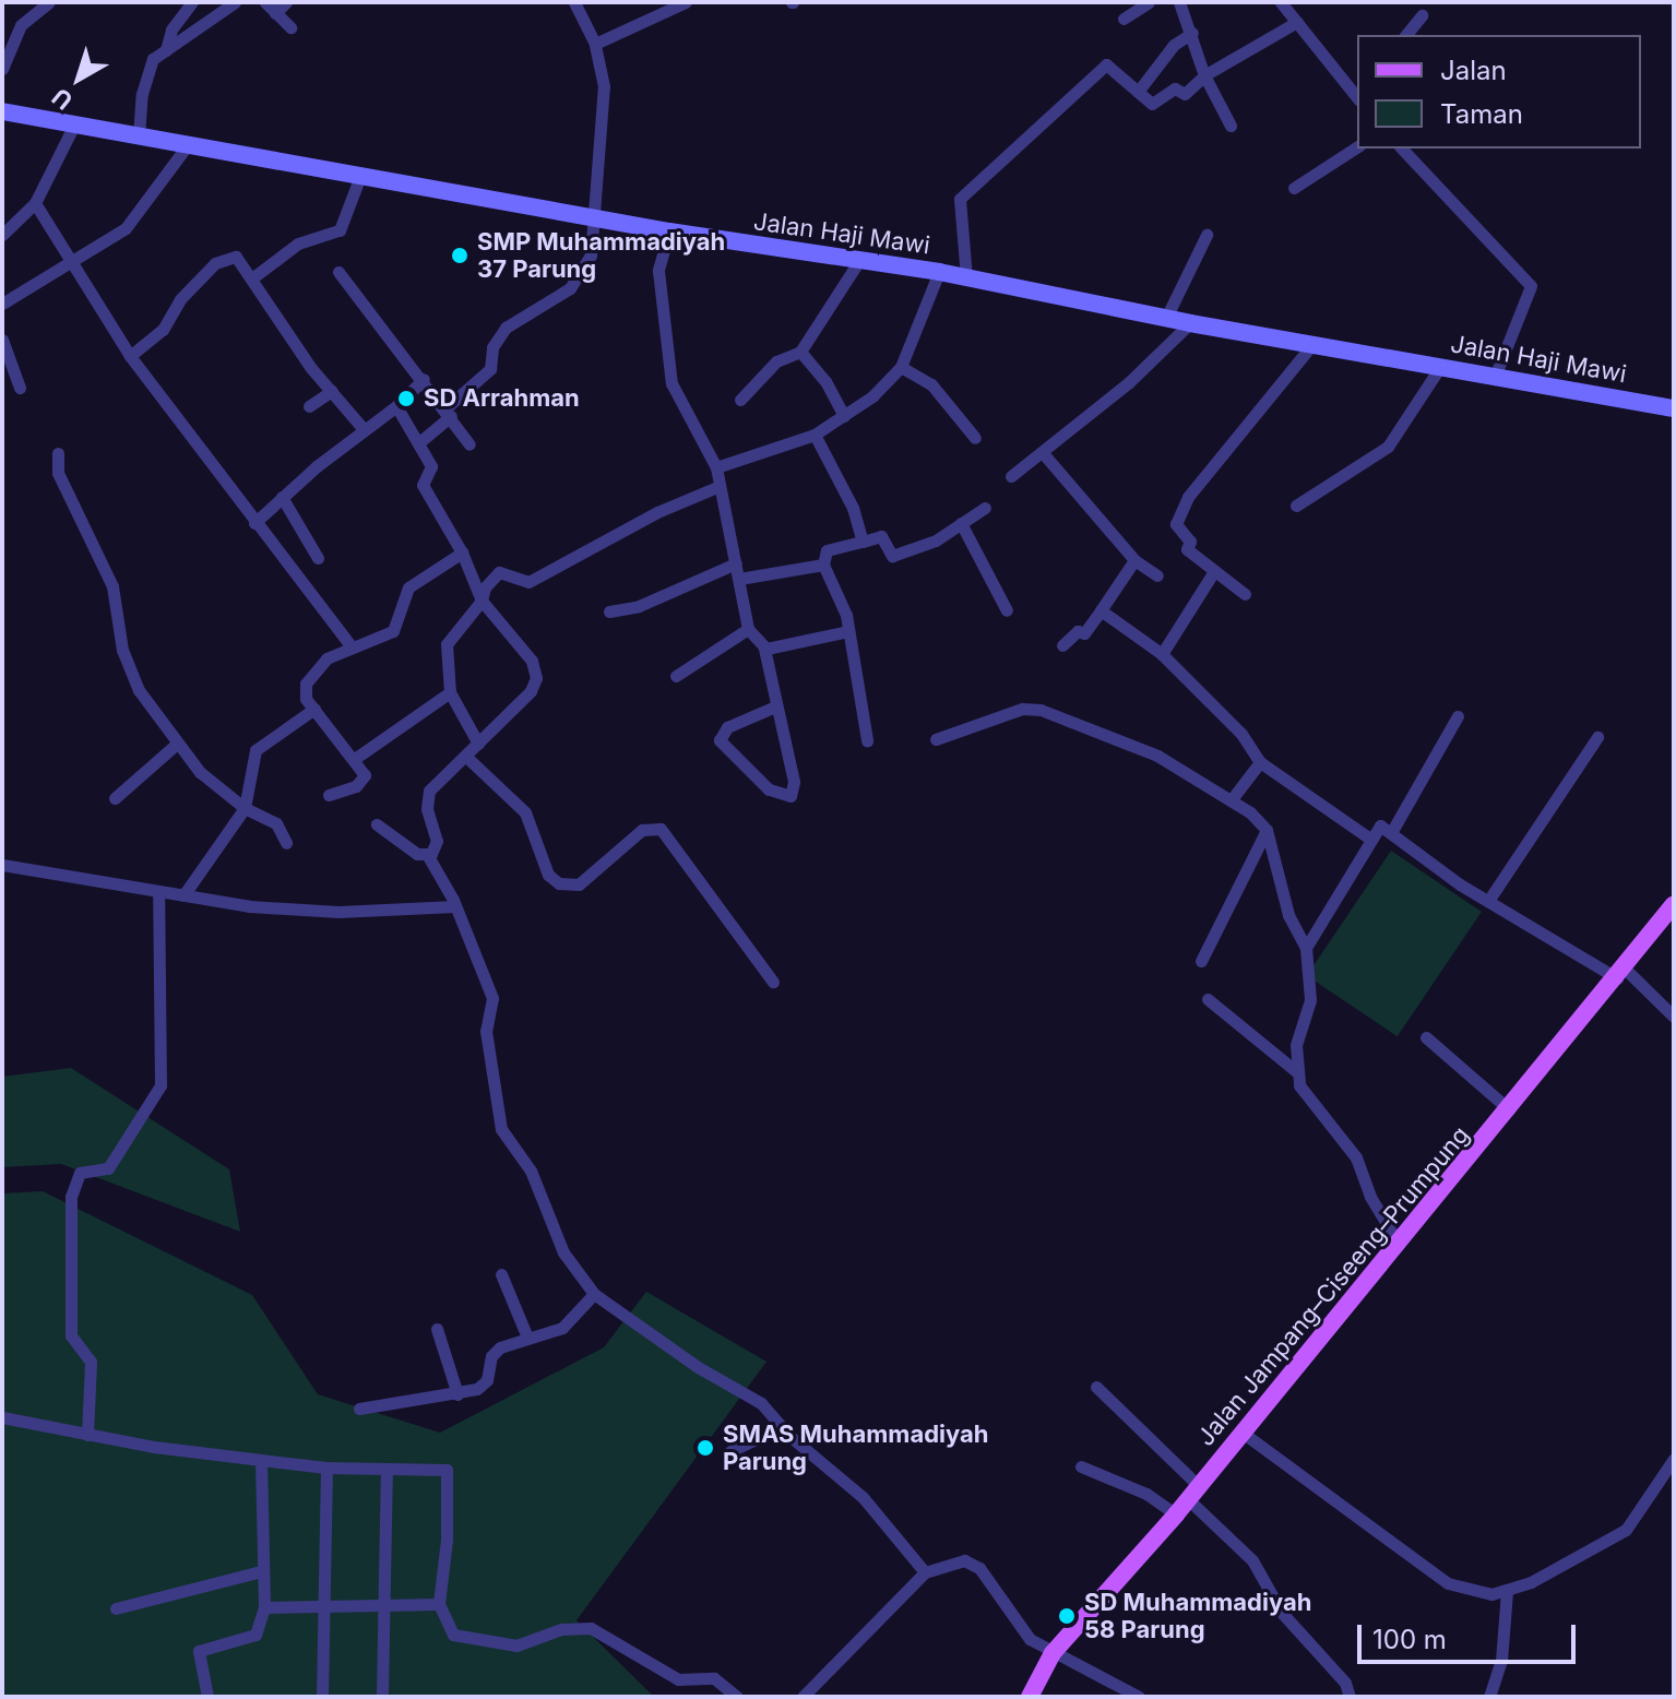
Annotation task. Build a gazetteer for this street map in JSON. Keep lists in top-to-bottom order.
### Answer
{
  "streets": {
    "main road": ["Jalan Jampang–Ciseeng–Prumpung"],
    "street": ["Jalan Haji Mawi"]
  },
  "places": [
    "SMP Muhammadiyah 37 Parung",
    "SD Arrahman",
    "SMAS Muhammadiyah Parung",
    "SD Muhammadiyah 58 Parung"
  ],
  "legend": ["Jalan", "Taman"],
  "scale_bar": "100 m",
  "north": "bottom left"
}
